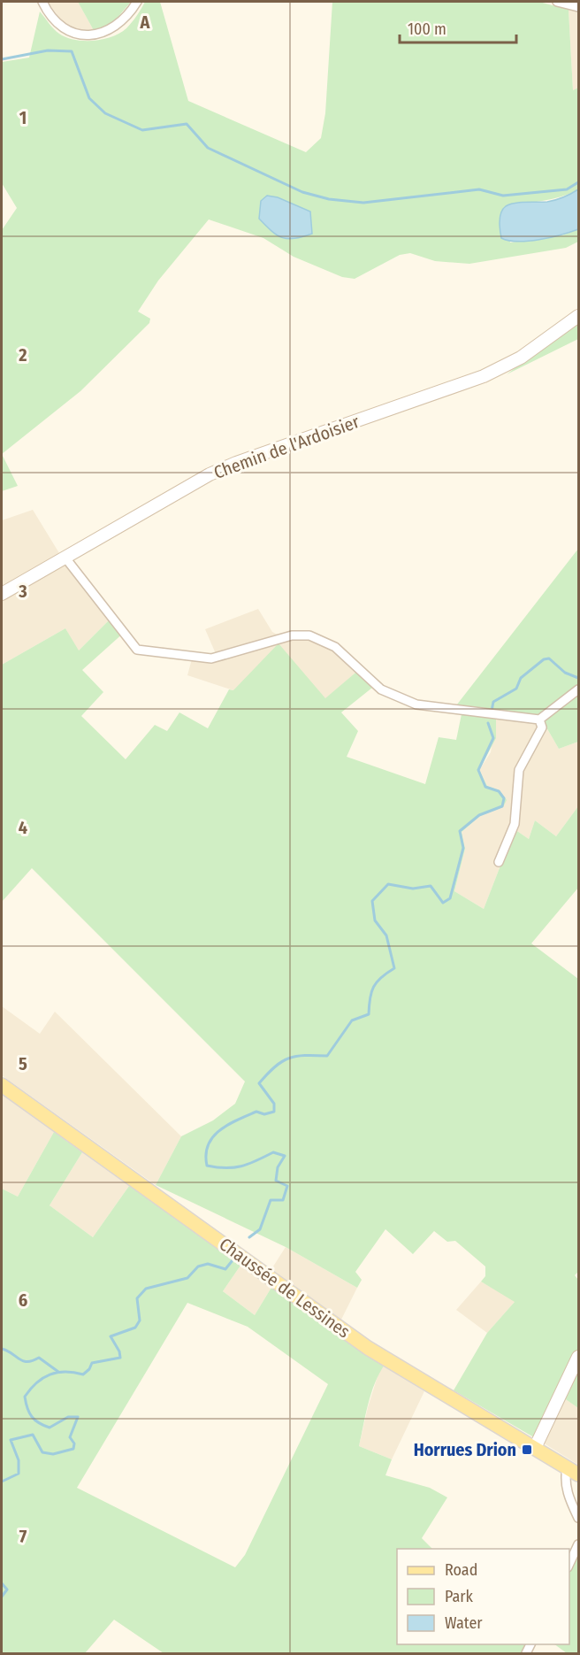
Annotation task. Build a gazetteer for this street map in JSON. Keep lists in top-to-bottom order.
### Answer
{
  "streets": {
    "main road": ["Chaussée de Lessines"],
    "street": ["Chemin de l'Ardoisier"]
  },
  "places": {
    "transit": ["Horrues Drion"]
  },
  "legend": ["Road", "Park", "Water"],
  "scale_bar": "100 m",
  "grid": {
    "columns": ["A"],
    "rows": [
      "1",
      "2",
      "3",
      "4",
      "5",
      "6",
      "7"
    ]
  }
}
